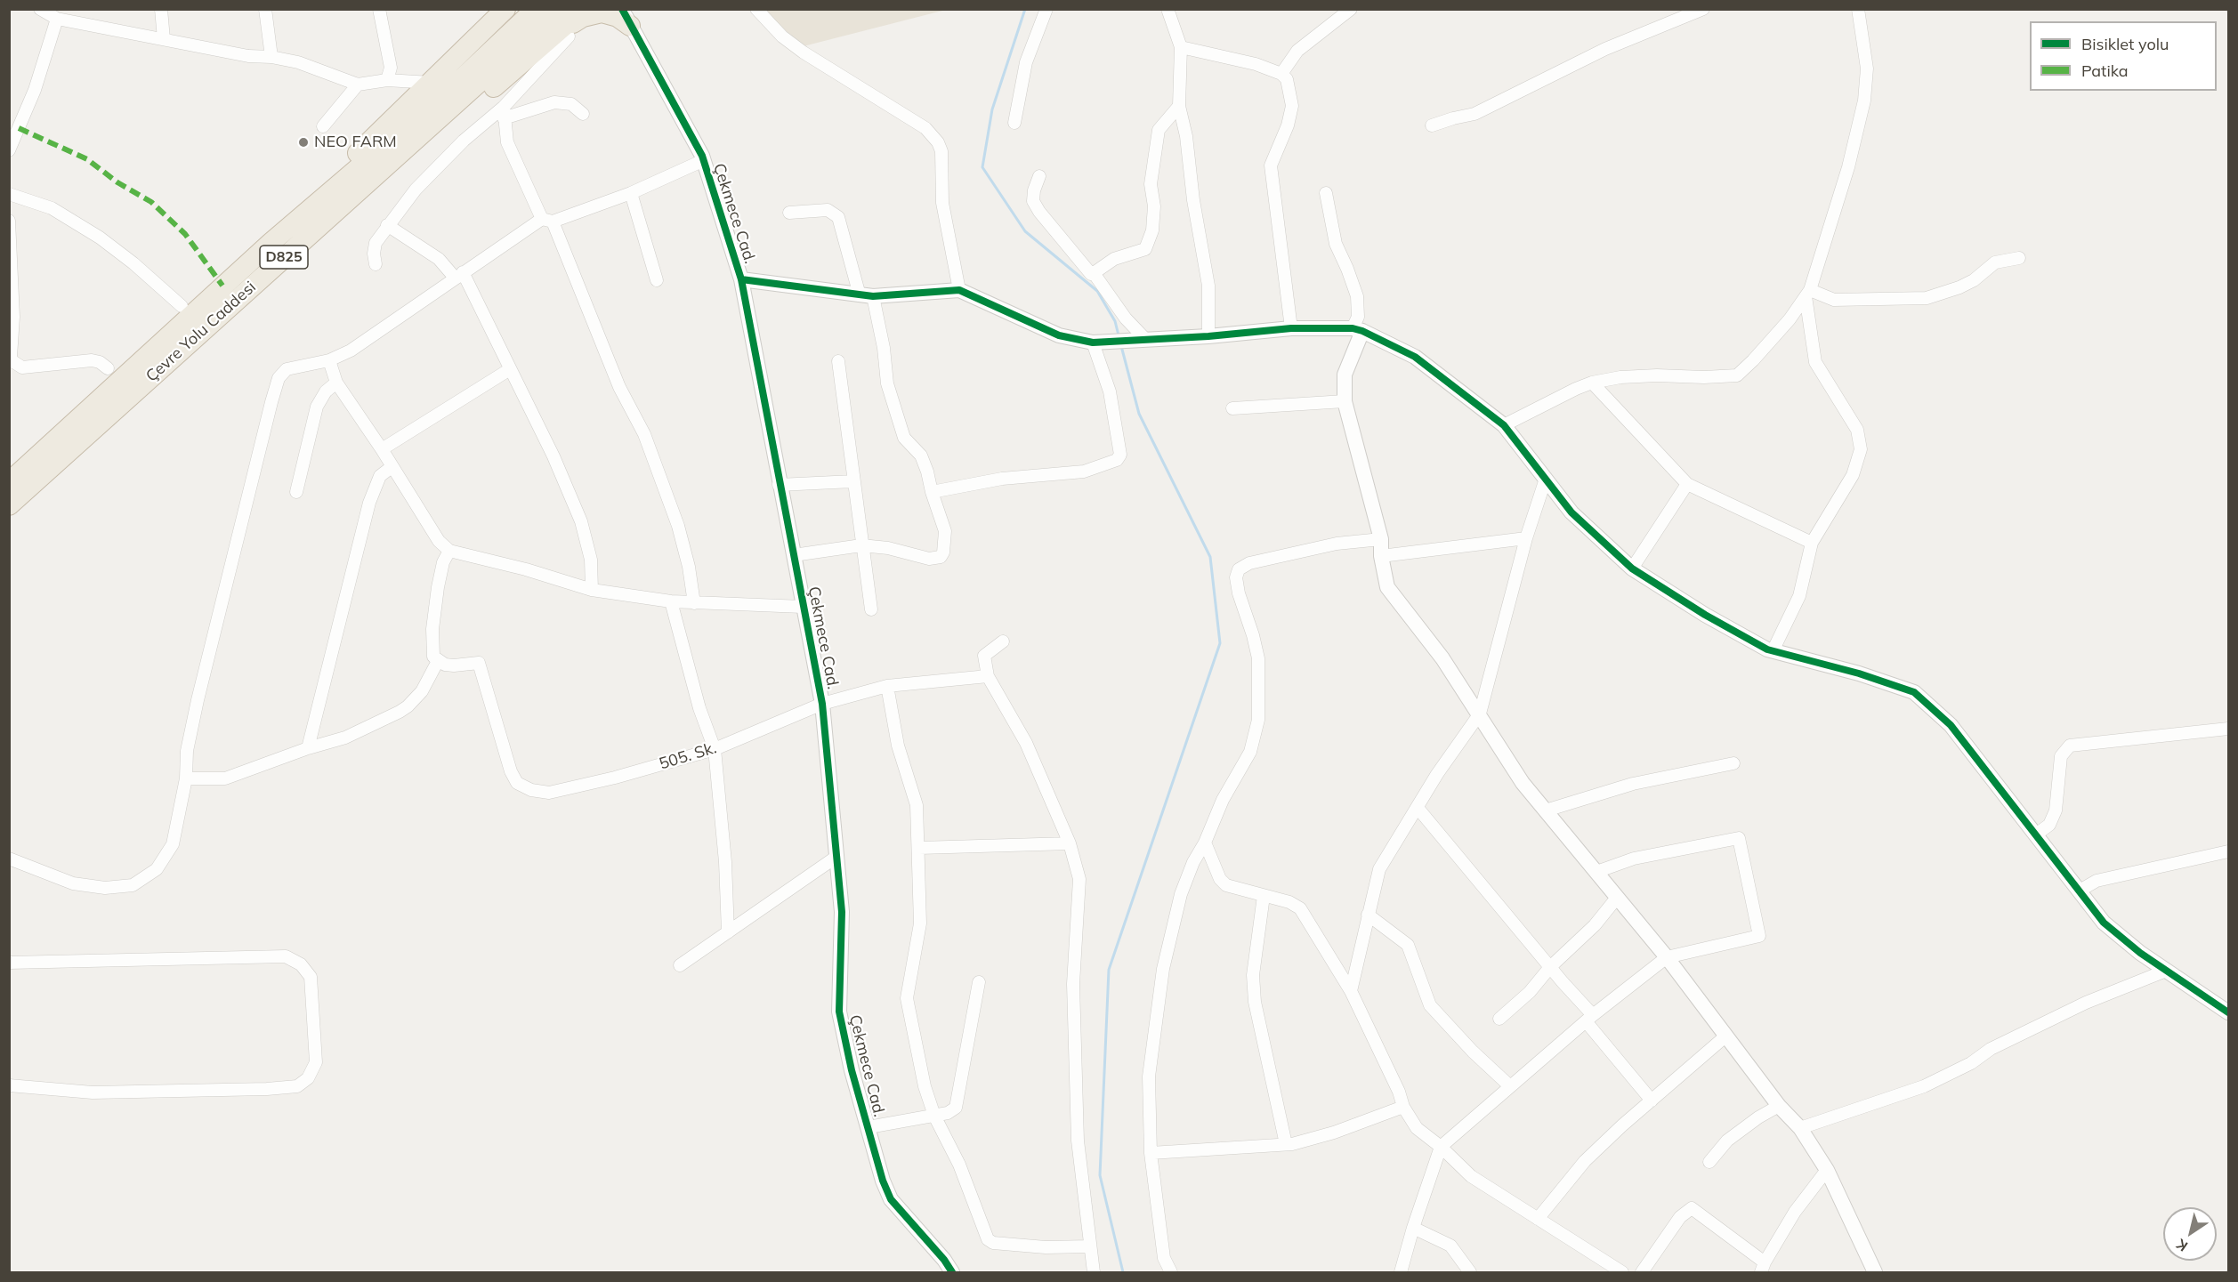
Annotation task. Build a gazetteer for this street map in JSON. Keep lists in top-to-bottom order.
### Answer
{
  "streets": {
    "highway": ["D825", "Çevre Yolu Caddesi"],
    "street": ["Çekmece Cad.", "505. Sk."]
  },
  "crossings": [
    ["Çekmece Cad.", "505. Sk."]
  ],
  "places": ["NEO FARM"],
  "legend": ["Bisiklet yolu", "Patika"],
  "north": "bottom left"
}
